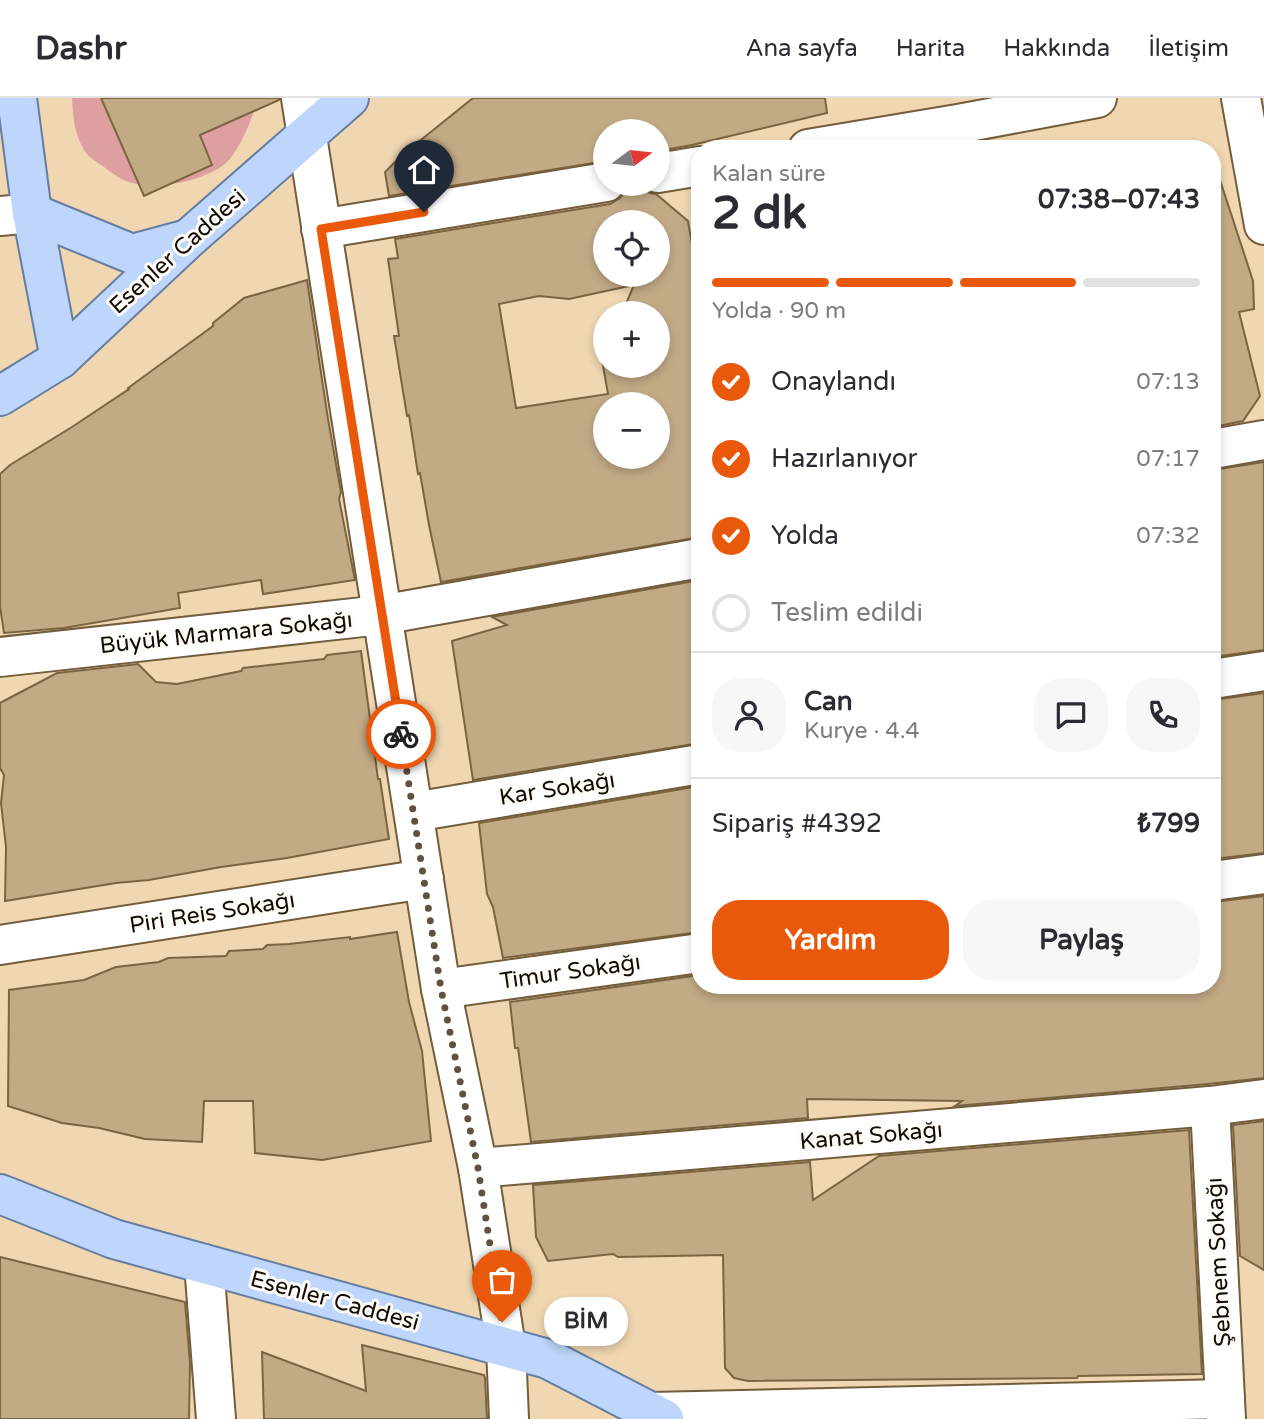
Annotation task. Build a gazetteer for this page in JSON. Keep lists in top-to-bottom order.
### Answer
{
  "streets": {
    "main road": ["Esenler Caddesi"],
    "street": [
      "Büyük Marmara Sokağı",
      "Kar Sokağı",
      "Piri Reis Sokağı",
      "Timur Sokağı",
      "Kanat Sokağı",
      "Şebnem Sokağı"
    ]
  },
  "crossings": [
    ["Kanat Sokağı", "Şebnem Sokağı"]
  ],
  "places": ["BİM"],
  "north": "right",
  "page": {
    "header": "Dashr",
    "nav": [
      "Ana sayfa",
      "Harita",
      "Hakkında",
      "İletişim"
    ],
    "map_buttons": ["+", "−"],
    "heading": ["2 dk", "Kalan süre", "07:38–07:43"],
    "panel": [
      "Can",
      "Kurye · 4.4",
      "Sipariş #4392",
      "₺799"
    ],
    "bar": "Yolda · 90 m",
    "list": [
      ["Onaylandı", "07:13"],
      ["Hazırlanıyor", "07:17"],
      ["Yolda", "07:32"],
      "Teslim edildi"
    ],
    "buttons": ["Yardım", "Paylaş"],
    "bubble": "BİM"
  }
}
